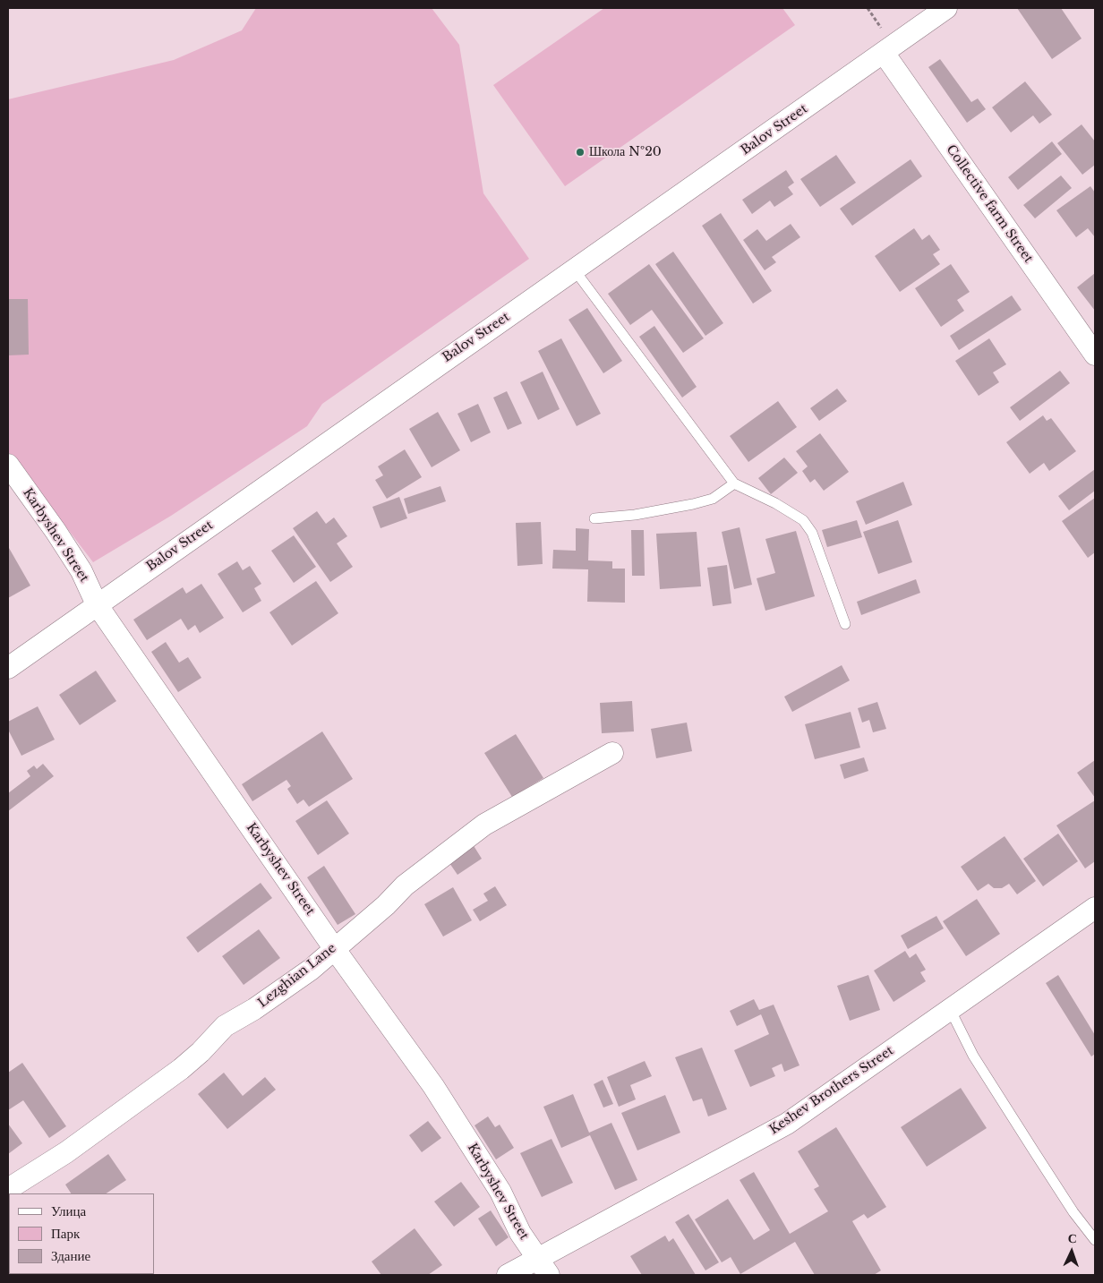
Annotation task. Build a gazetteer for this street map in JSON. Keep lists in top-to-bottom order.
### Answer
{
  "streets": {
    "street": [
      "Balov Street",
      "Collective farm Street",
      "Karbyshev Street",
      "Lezghian Lane",
      "Keshev Brothers Street"
    ]
  },
  "crossings": [
    ["Balov Street", "Collective farm Street"],
    ["Balov Street", "Karbyshev Street"],
    ["Karbyshev Street", "Lezghian Lane"],
    ["Karbyshev Street", "Keshev Brothers Street"]
  ],
  "places": ["Школа №20"],
  "legend": ["Улица", "Парк", "Здание"],
  "north": "top"
}
